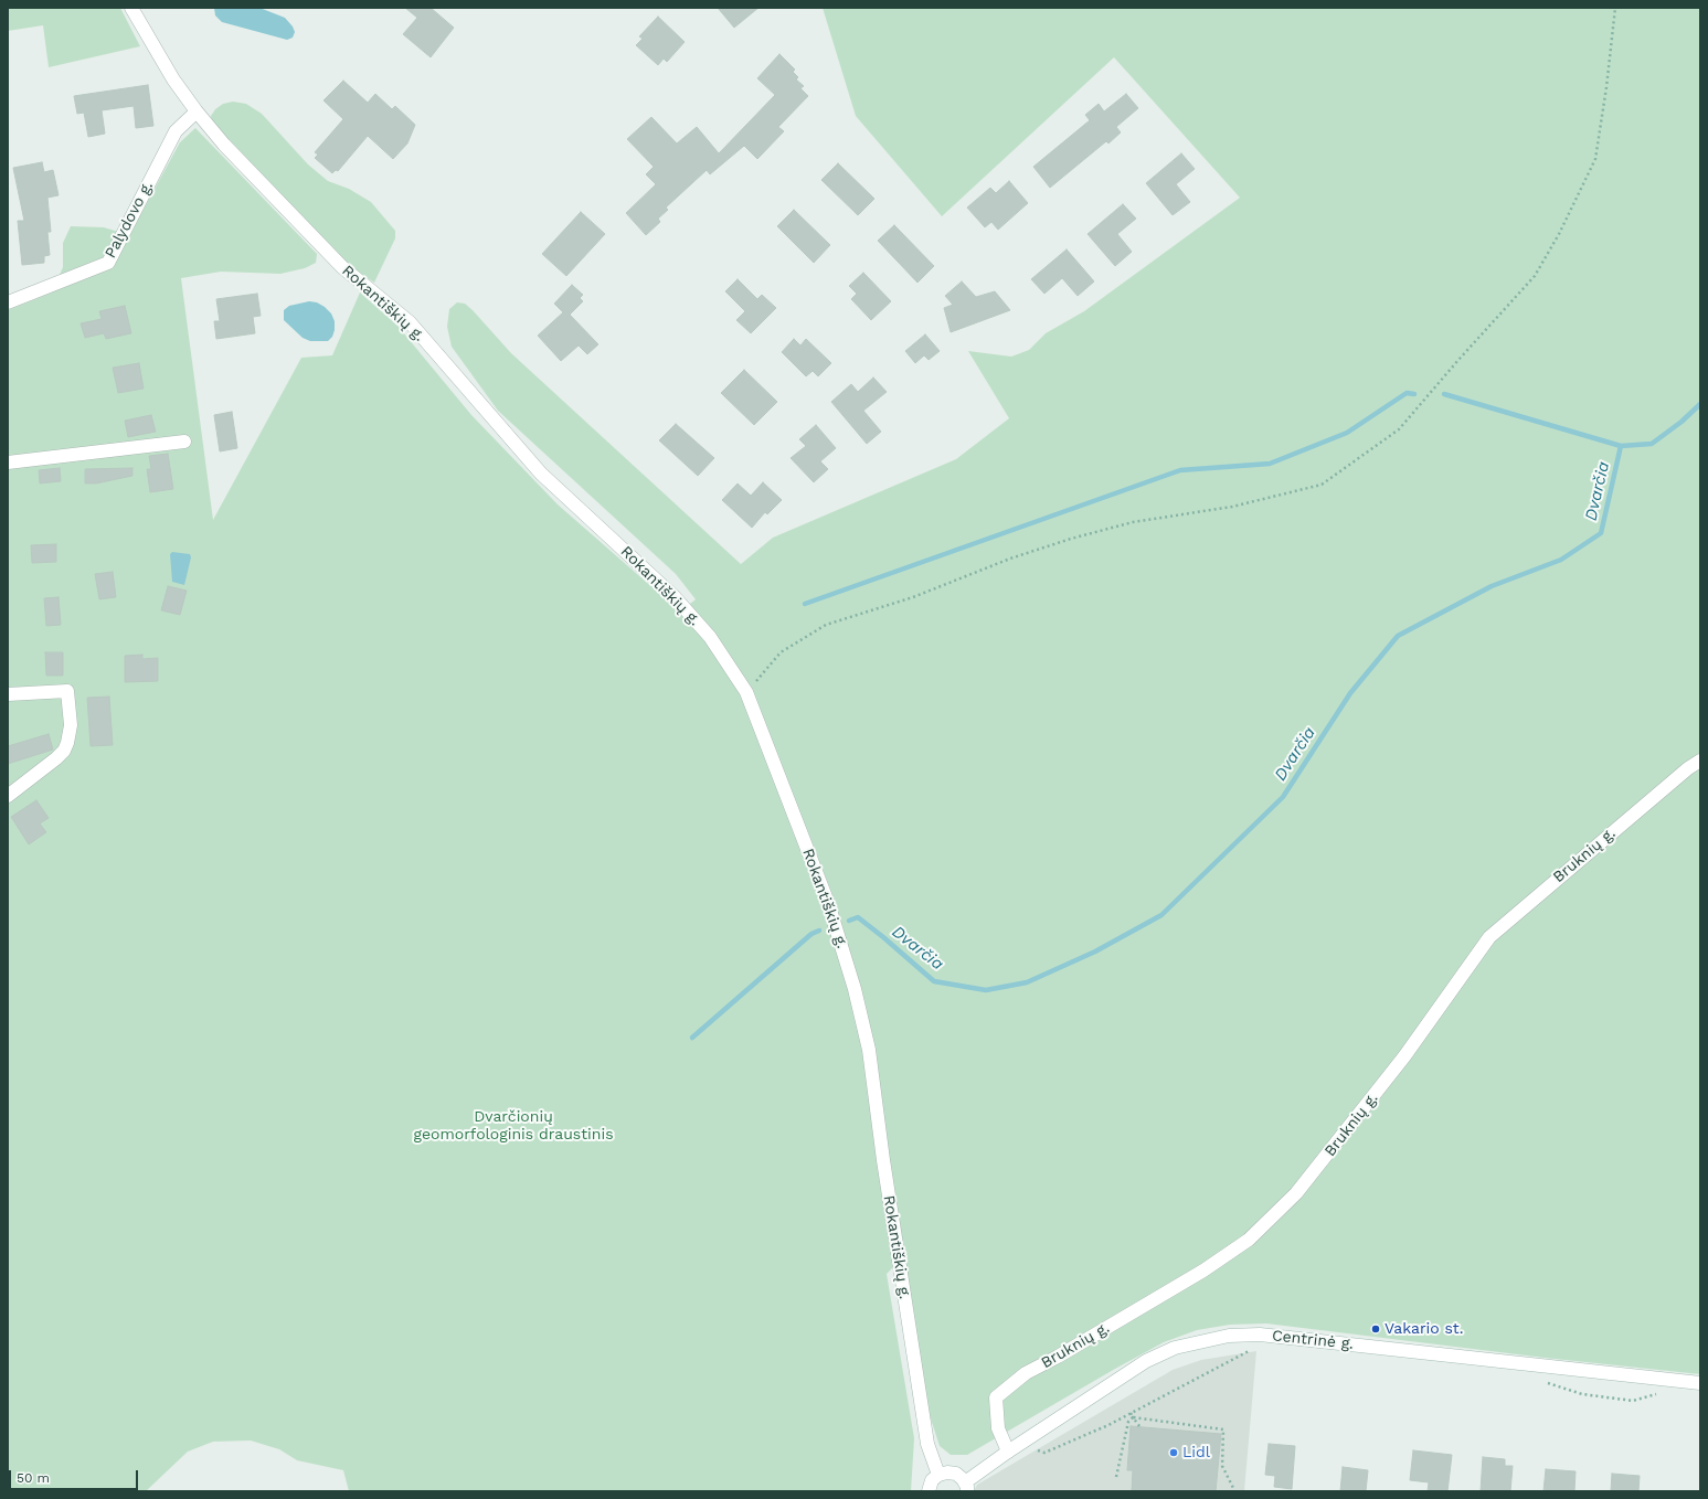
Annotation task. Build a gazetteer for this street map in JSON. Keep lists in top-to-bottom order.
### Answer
{
  "streets": {
    "street": [
      "Palydovo g.",
      "Rokantiškių g.",
      "Bruknių g.",
      "Centrinė g."
    ]
  },
  "crossings": [
    ["Palydovo g.", "Rokantiškių g."],
    ["Rokantiškių g.", "Centrinė g."],
    ["Bruknių g.", "Centrinė g."]
  ],
  "water": ["Dvarčia"],
  "parks": ["Dvarčionių geomorfologinis draustinis"],
  "places": ["Vakario st.", "Lidl"],
  "scale_bar": "50 m"
}
